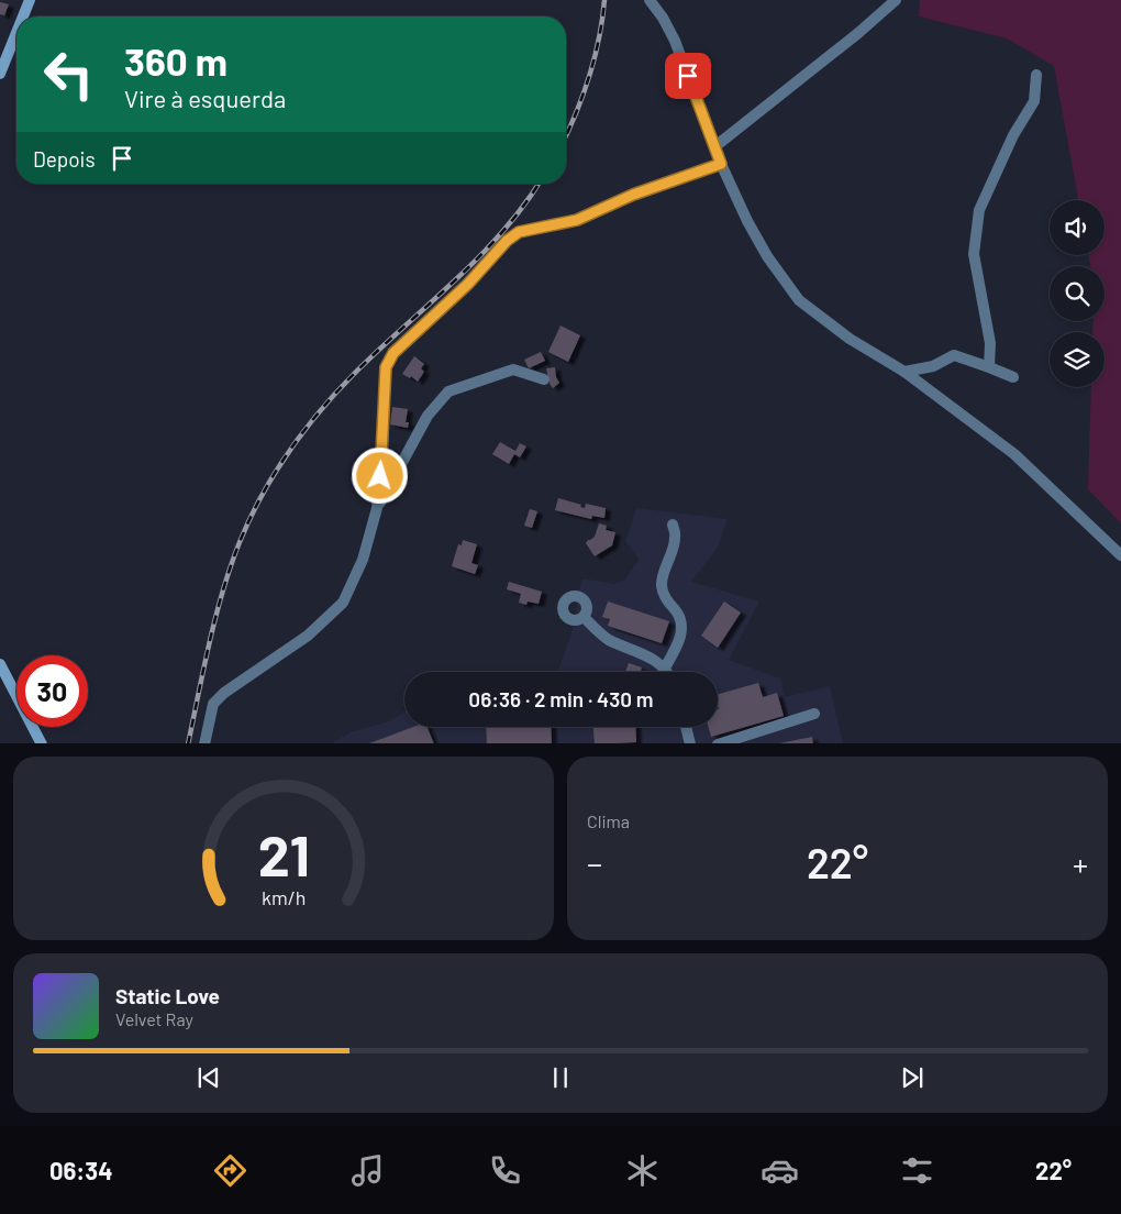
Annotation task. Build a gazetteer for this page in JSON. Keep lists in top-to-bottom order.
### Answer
{
  "page": {
    "turn": ["360 m", "Vire à esquerda"],
    "then": "Depois",
    "limit": "30",
    "trip": "06:36 · 2 min · 430 m",
    "tile": "Clima",
    "heat": ["−", "22°", "+"],
    "song": ["Static Love", "Velvet Ray"],
    "tabs": ["06:34", "22°"],
    "gauge": ["21", "km/h"]
  }
}
